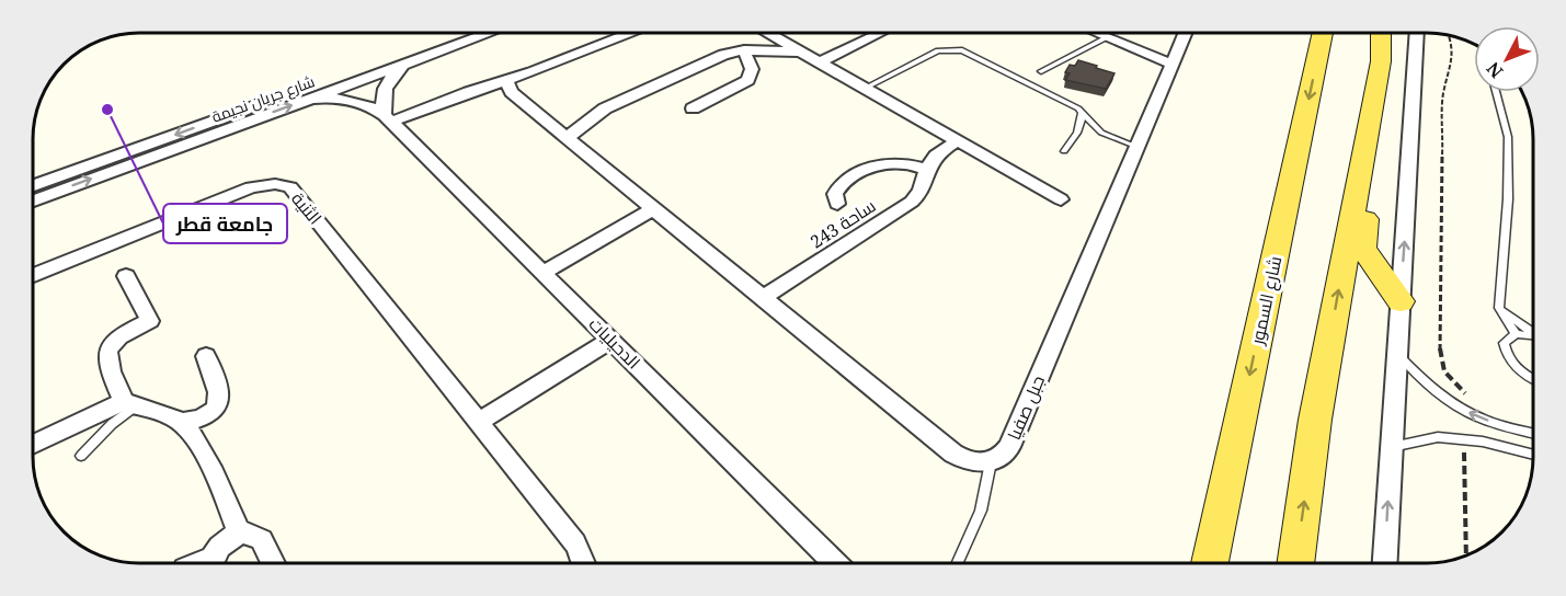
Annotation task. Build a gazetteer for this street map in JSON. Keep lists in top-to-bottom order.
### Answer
{
  "streets": {
    "main road": ["شارع السمور"],
    "street": [
      "شارع جريان نجيمة",
      "الثنية",
      "ساحة 243",
      "الدحيليات",
      "جبل صفيا"
    ]
  },
  "crossings": [
    ["شارع جريان نجيمة", "الدحيليات"]
  ],
  "places": ["جامعة قطر"],
  "north": "bottom left"
}
